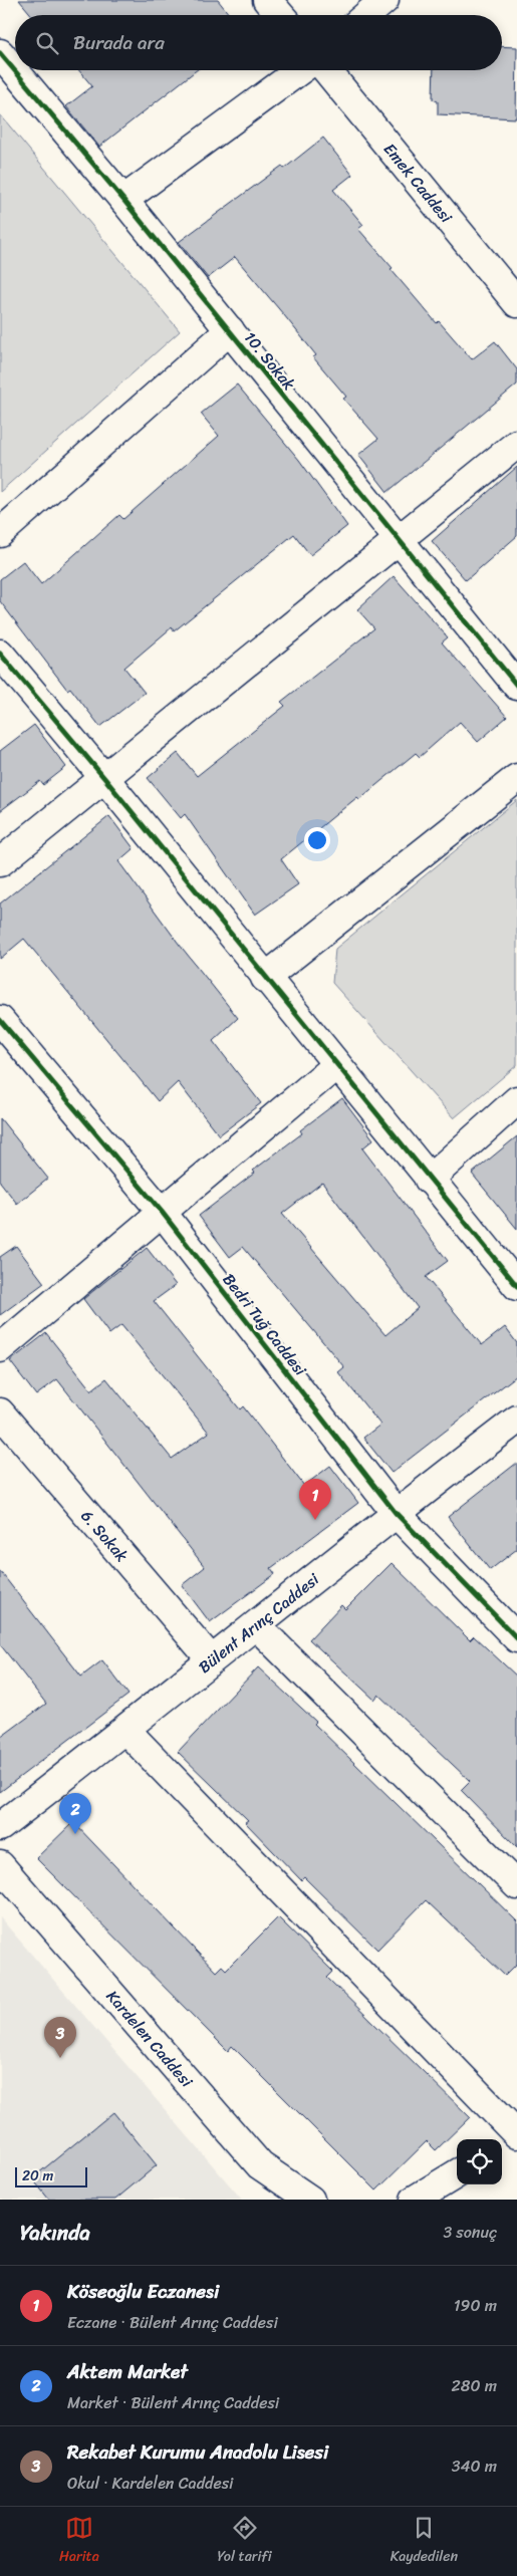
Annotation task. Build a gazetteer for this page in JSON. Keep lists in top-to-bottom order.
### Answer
{
  "streets": {
    "street": [
      "Emek Caddesi",
      "10. Sokak",
      "Bedri Tuğ Caddesi",
      "6. Sokak",
      "Bülent Arınç Caddesi",
      "Kardelen Caddesi"
    ]
  },
  "crossings": [
    ["Bedri Tuğ Caddesi", "Bülent Arınç Caddesi"],
    ["6. Sokak", "Bülent Arınç Caddesi"]
  ],
  "scale_bar": "20 m",
  "page": {
    "search": "Burada ara",
    "pins": ["1", "2", "3"],
    "scale": "20 m",
    "heading": ["Yakında", "3 sonuç"],
    "list": [
      {
        "mark": "1",
        "name": "Köseoğlu Eczanesi",
        "note": "Eczane · Bülent Arınç Caddesi",
        "value": "190 m"
      },
      {
        "mark": "2",
        "name": "Aktem Market",
        "note": "Market · Bülent Arınç Caddesi",
        "value": "280 m"
      },
      {
        "mark": "3",
        "name": "Rekabet Kurumu Anadolu Lisesi",
        "note": "Okul · Kardelen Caddesi",
        "value": "340 m"
      }
    ],
    "nav": ["Harita", "Yol tarifi", "Kaydedilen"]
  }
}
